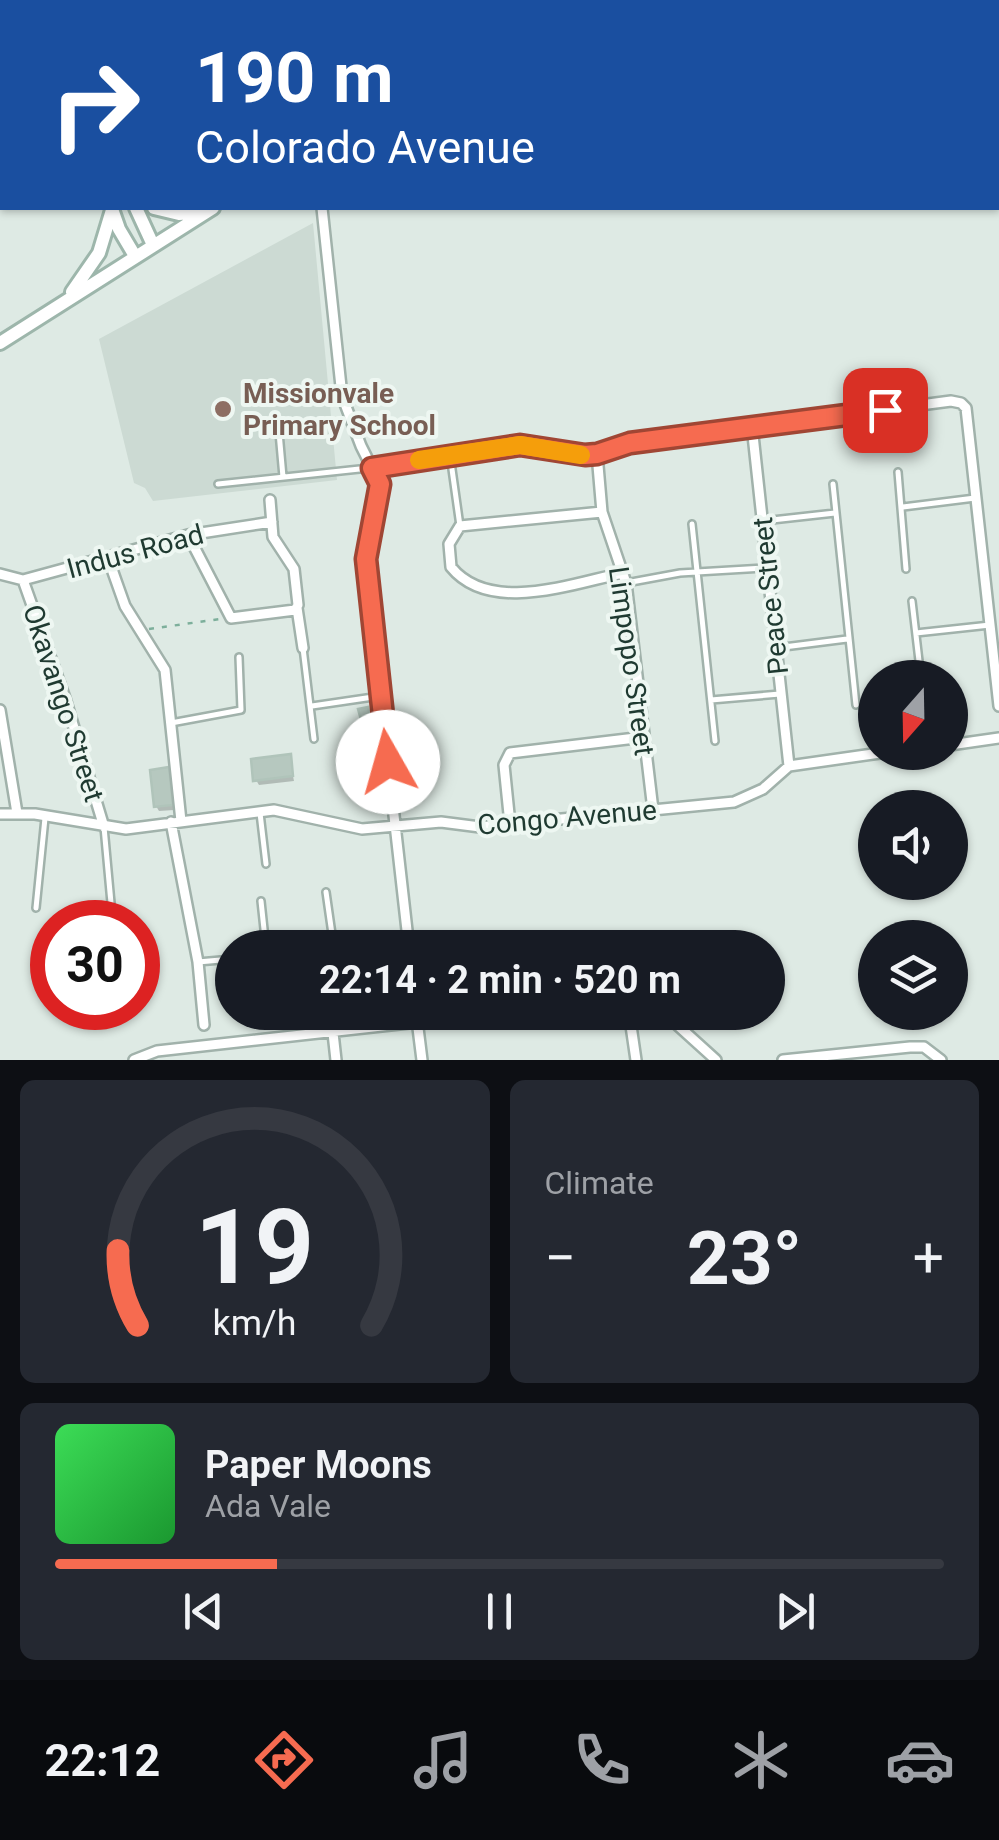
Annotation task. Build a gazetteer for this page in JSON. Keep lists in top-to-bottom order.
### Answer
{
  "streets": {
    "street": [
      "Indus Road",
      "Peace Street",
      "Limpopo Street",
      "Okavango Street",
      "Congo Avenue"
    ]
  },
  "crossings": [
    ["Indus Road", "Okavango Street"],
    ["Peace Street", "Congo Avenue"],
    ["Limpopo Street", "Congo Avenue"],
    ["Okavango Street", "Congo Avenue"]
  ],
  "places": ["Missionvale Primary School"],
  "north": "bottom",
  "page": {
    "turn": ["190 m", "Colorado Avenue"],
    "limit": "30",
    "trip": "22:14 · 2 min · 520 m",
    "tile": "Climate",
    "heat": ["−", "23°", "+"],
    "song": ["Paper Moons", "Ada Vale"],
    "tabs": "22:12",
    "gauge": ["19", "km/h"]
  }
}
